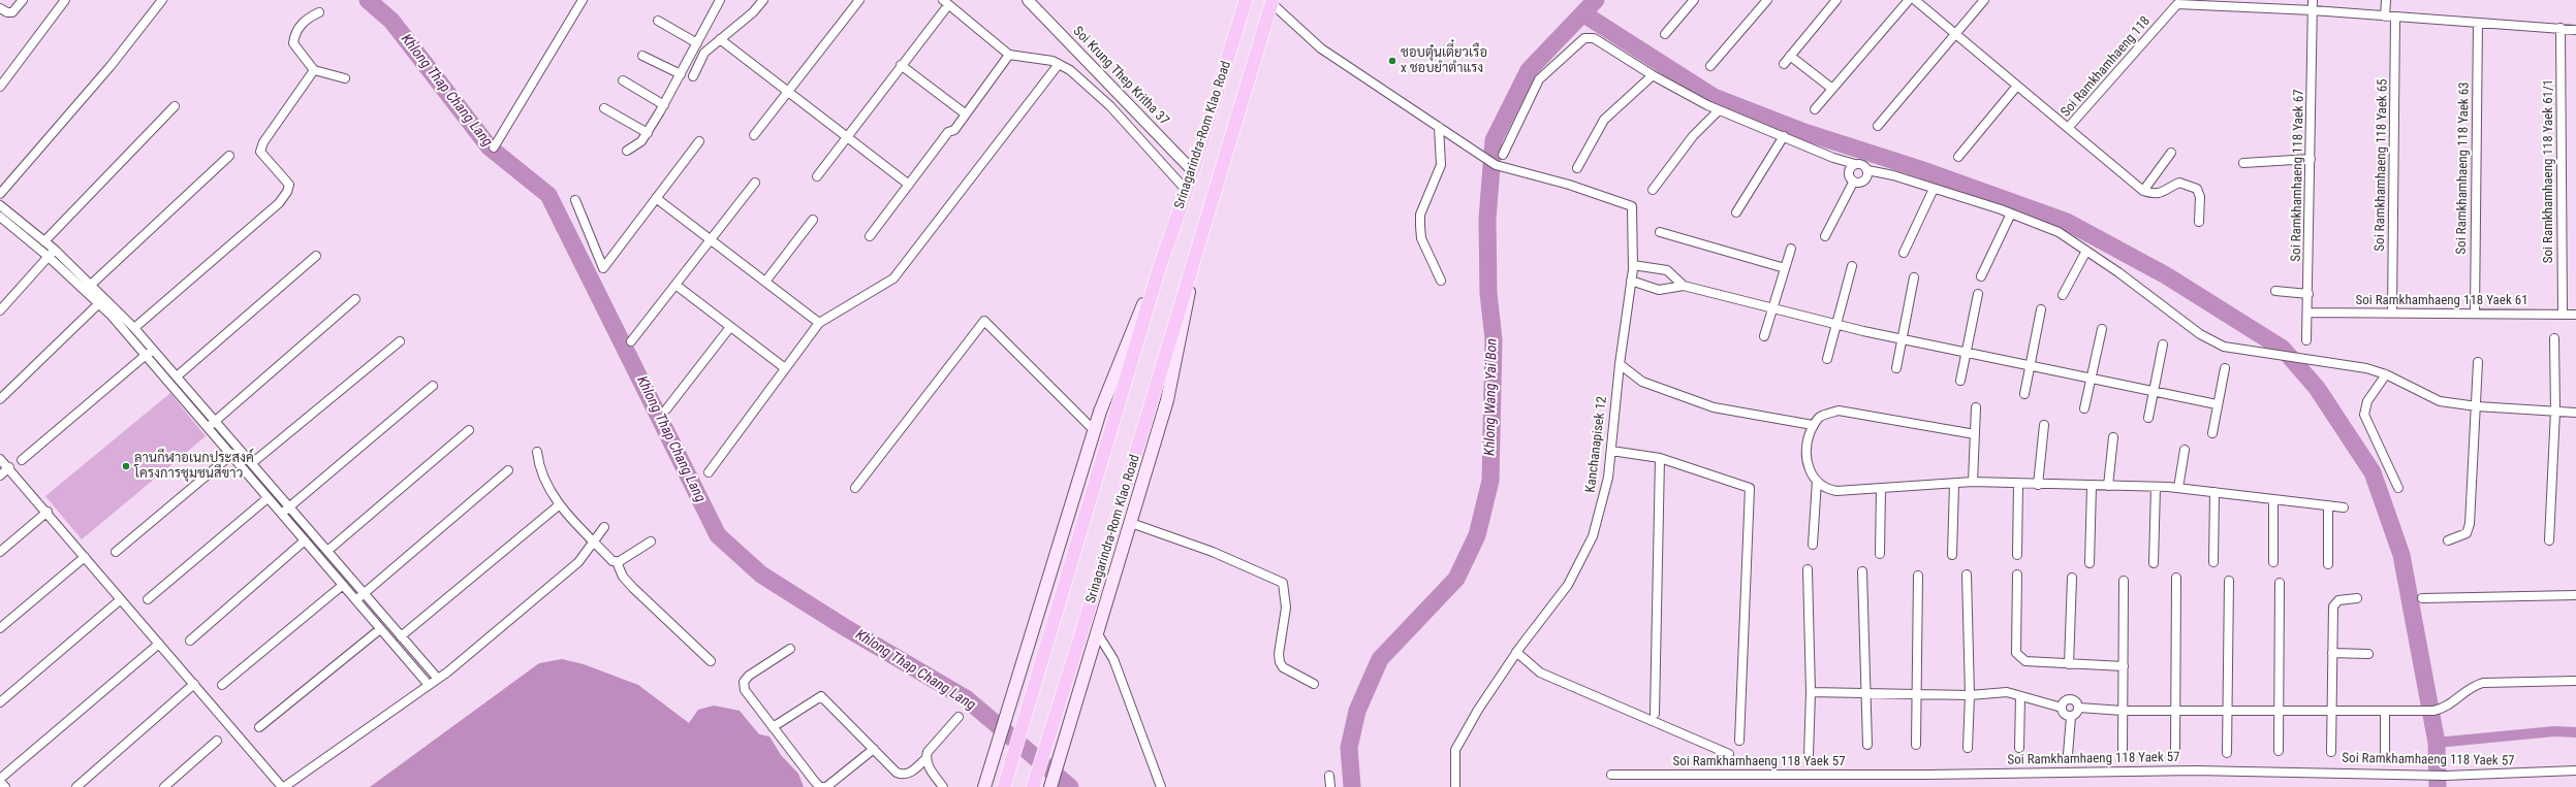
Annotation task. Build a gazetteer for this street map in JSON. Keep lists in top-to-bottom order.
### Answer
{
  "streets": {
    "main road": ["Srinagarindra-Rom Klao Road"],
    "street": [
      "Soi Ramkhamhaeng 118",
      "Soi Krung Thep Kritha 37",
      "Soi Ramkhamhaeng 118 Yaek 65",
      "Soi Ramkhamhaeng 118 Yaek 63",
      "Soi Ramkhamhaeng 118 Yaek 61/1",
      "Soi Ramkhamhaeng 118 Yaek 67",
      "Soi Ramkhamhaeng 118 Yaek 61",
      "Kanchanapisek 12",
      "Soi Ramkhamhaeng 118 Yaek 57"
    ]
  },
  "crossings": [
    ["Soi Ramkhamhaeng 118", "Soi Ramkhamhaeng 118 Yaek 65"],
    ["Soi Ramkhamhaeng 118", "Soi Ramkhamhaeng 118 Yaek 63"],
    ["Soi Ramkhamhaeng 118", "Soi Ramkhamhaeng 118 Yaek 61/1"],
    ["Soi Ramkhamhaeng 118", "Soi Ramkhamhaeng 118 Yaek 67"],
    ["Soi Krung Thep Kritha 37", "Srinagarindra-Rom Klao Road"],
    ["Soi Ramkhamhaeng 118 Yaek 65", "Soi Ramkhamhaeng 118 Yaek 61"],
    ["Soi Ramkhamhaeng 118 Yaek 63", "Soi Ramkhamhaeng 118 Yaek 61"],
    ["Soi Ramkhamhaeng 118 Yaek 61/1", "Soi Ramkhamhaeng 118 Yaek 61"],
    ["Soi Ramkhamhaeng 118 Yaek 67", "Soi Ramkhamhaeng 118 Yaek 61"]
  ],
  "water": ["Khlong Thap Chang Lang", "Khlong Wang Yai Bon"],
  "places": ["ชอบตุ๋นเตี๋ยวเรือ x ชอบยำตำแรง", "ลานกีฬาอเนกประสงค์ โครงการชุมชนสีขาว"]
}
